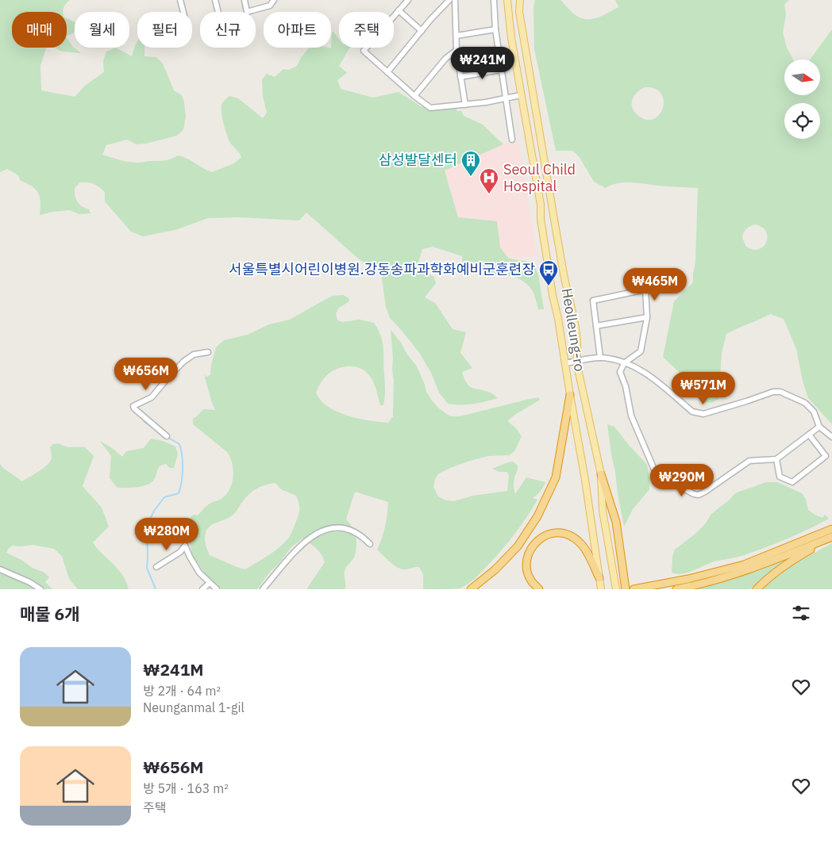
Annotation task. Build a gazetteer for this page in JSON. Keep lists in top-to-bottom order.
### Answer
{
  "streets": {
    "main road": ["Heolleung-ro"]
  },
  "places": {
    "building": ["삼성발달센터"],
    "hospital": ["Seoul Child Hospital"],
    "bus stop": ["서울특별시어린이병원.강동송파과학화예비군훈련장"]
  },
  "north": "right",
  "page": {
    "chip": [
      "매매",
      "월세",
      "필터",
      "신규",
      "아파트",
      "주택"
    ],
    "price": [
      "₩241M",
      "₩465M",
      "₩656M",
      "₩571M",
      "₩290M",
      "₩280M"
    ],
    "heading": "매물 6개",
    "list": [
      {
        "name": "₩241M",
        "note": "방 2개 · 64 m² · Neunganmal 1-gil"
      },
      {
        "name": "₩656M",
        "note": "방 5개 · 163 m² · 주택"
      }
    ]
  }
}
